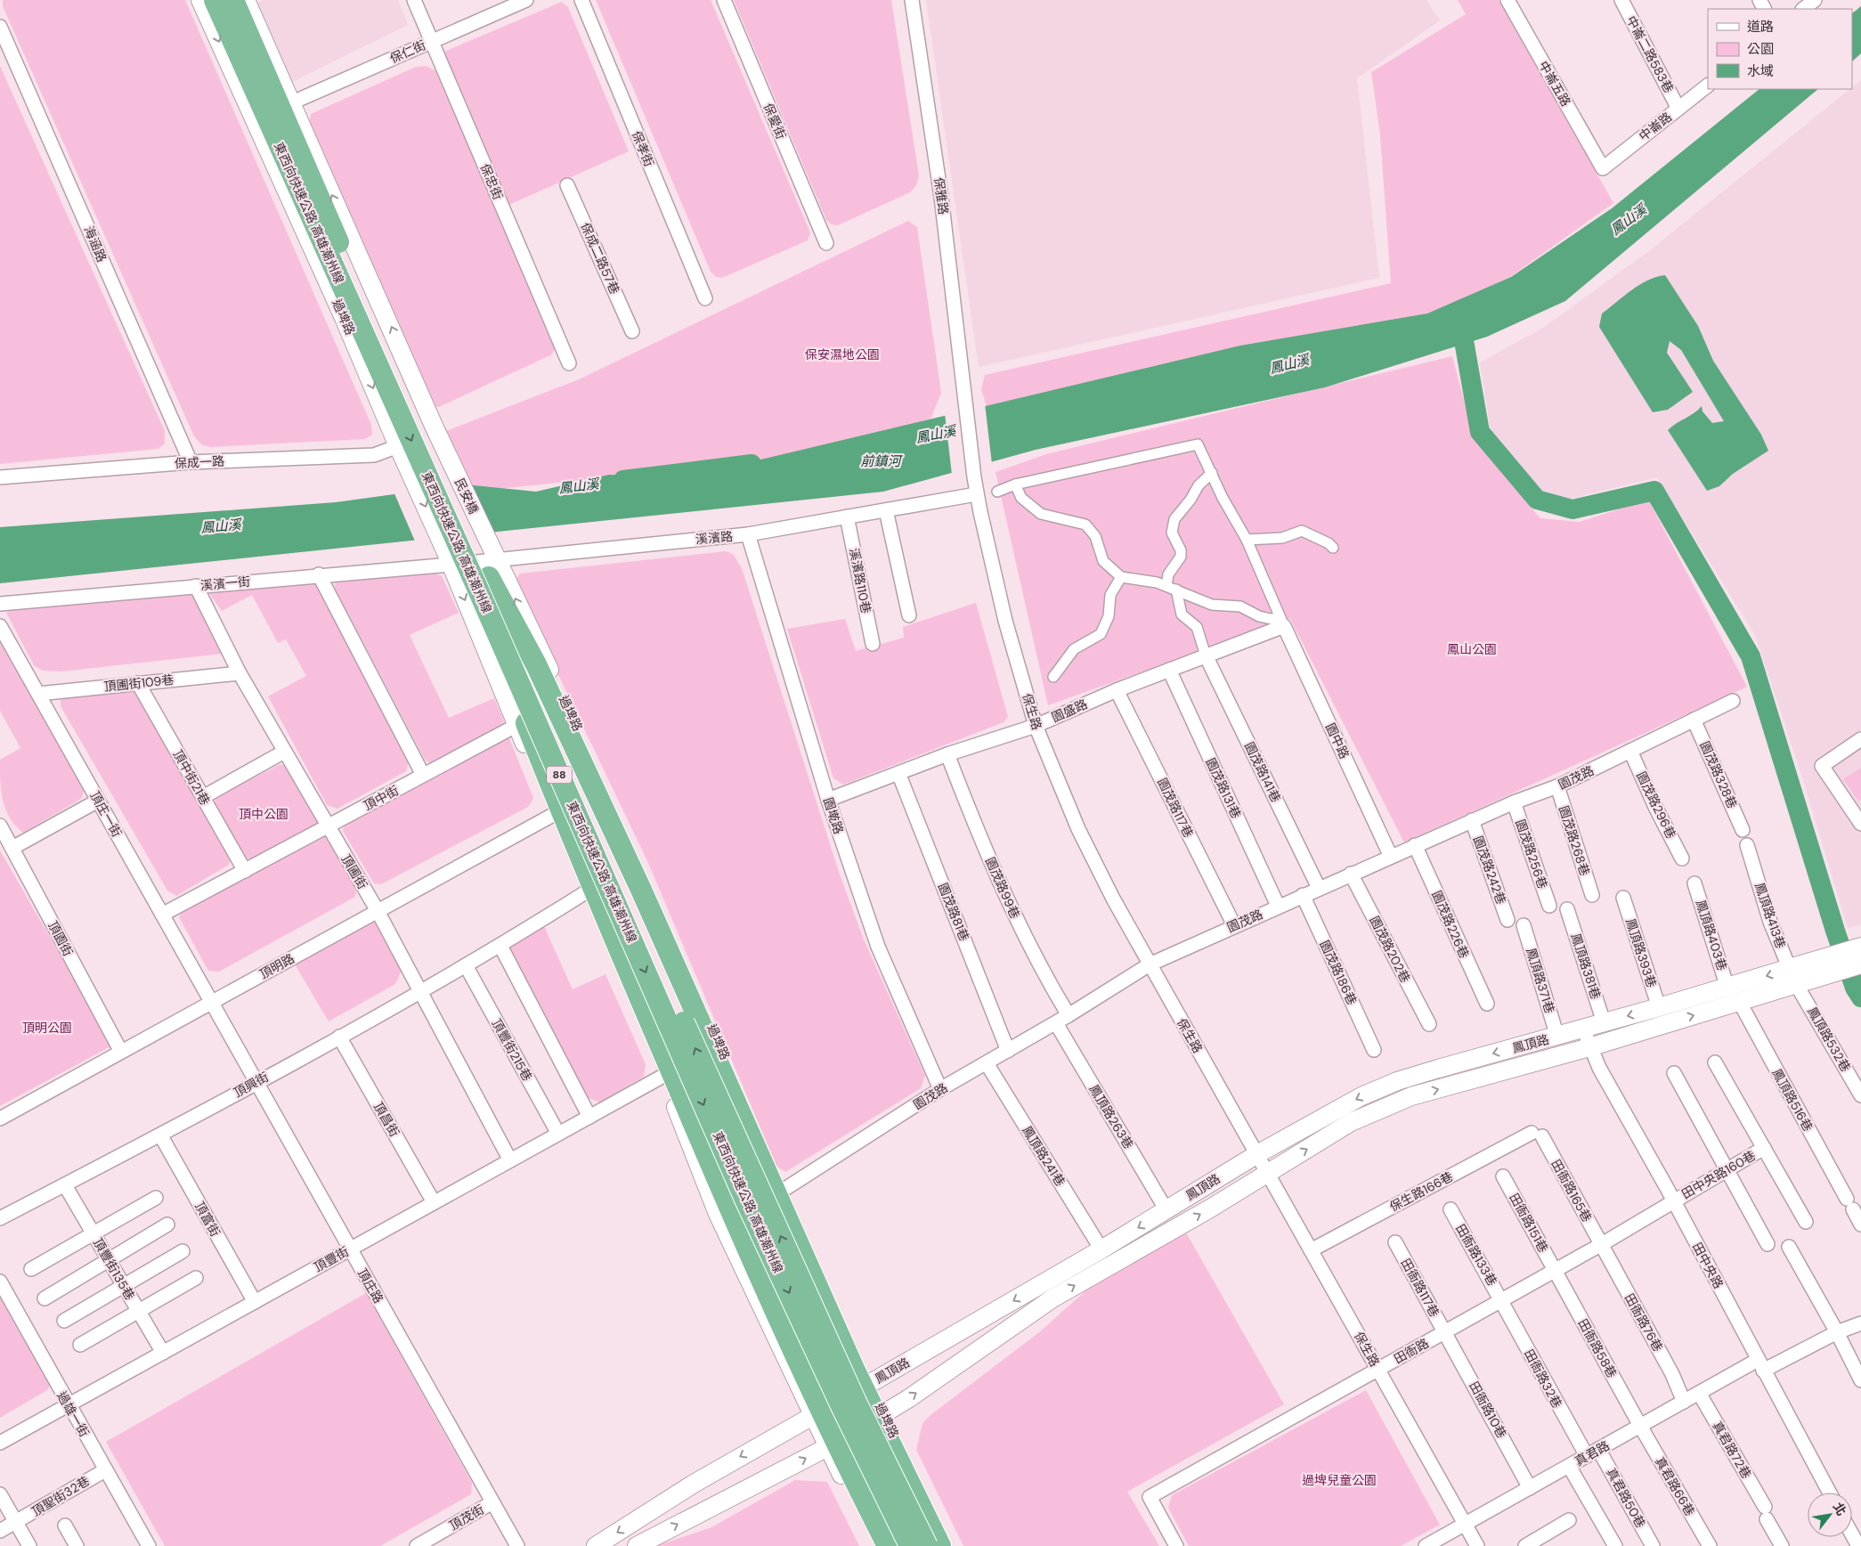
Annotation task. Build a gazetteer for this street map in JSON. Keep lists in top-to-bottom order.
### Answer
{
  "streets": {
    "highway": ["東西向快速公路 高雄潮州線", "88"],
    "main road": ["過埤路", "民安橋", "鳳頂路"],
    "street": [
      "保仁街",
      "中崙二路583巷",
      "中崙五路",
      "保愛街",
      "中崙路",
      "保孝街",
      "保忠街",
      "保雅路",
      "海涵路",
      "保成二路57巷",
      "保成一路",
      "溪濱路",
      "溪濱路110巷",
      "溪濱一街",
      "頂圃街109巷",
      "園盛路",
      "保生路",
      "園中路",
      "園茂路141巷",
      "園茂路328巷",
      "頂中街21巷",
      "園茂路",
      "園茂路131巷",
      "頂中街",
      "園茂路296巷",
      "園茂路117巷",
      "頂庄一街",
      "園墘路",
      "園茂路268巷",
      "園茂路256巷",
      "園茂路242巷",
      "頂圃街",
      "園茂路99巷",
      "園茂路81巷",
      "鳳頂路413巷",
      "園茂路226巷",
      "鳳頂路403巷",
      "頂園街",
      "園茂路202巷",
      "鳳頂路393巷",
      "頂明路",
      "鳳頂路381巷",
      "園茂路186巷",
      "鳳頂路371巷",
      "鳳頂路532巷",
      "頂豐街215巷",
      "頂興街",
      "鳳頂路516巷",
      "鳳頂路263巷",
      "頂昌街",
      "鳳頂路241巷",
      "田中央路160巷",
      "田衙路165巷",
      "保生路166巷",
      "頂富街",
      "田衙路151巷",
      "田衙路133巷",
      "頂豐街",
      "田中央路",
      "頂豐街135巷",
      "頂庄路",
      "田衙路117巷",
      "田衙路76巷",
      "田衙路58巷",
      "田衙路",
      "田衙路32巷",
      "田衙路10巷",
      "過雄一街",
      "真君路72巷",
      "真君路",
      "真君路66巷",
      "頂聖街32巷",
      "真君路50巷",
      "頂茂街"
    ]
  },
  "crossings": [
    ["保仁街", "保忠街"],
    ["保仁街", "民安橋"],
    ["中崙二路583巷", "中崙路"],
    ["中崙五路", "中崙路"],
    ["保雅路", "溪濱路"],
    ["保雅路", "保生路"],
    ["東西向快速公路 高雄潮州線", "過埤路"],
    ["東西向快速公路 高雄潮州線", "溪濱路"],
    ["海涵路", "保成一路"],
    ["過埤路", "保成一路"],
    ["過埤路", "民安橋"],
    ["過埤路", "溪濱路"],
    ["過埤路", "溪濱一街"],
    ["過埤路", "園茂路"],
    ["過埤路", "鳳頂路"],
    ["溪濱路", "溪濱路110巷"],
    ["溪濱路", "溪濱一街"],
    ["溪濱路", "保生路"],
    ["溪濱路", "園墘路"],
    ["溪濱一街", "頂圃街"],
    ["頂圃街109巷", "頂中街21巷"],
    ["頂圃街109巷", "頂庄一街"],
    ["頂圃街109巷", "頂圃街"],
    ["園盛路", "保生路"],
    ["園盛路", "園中路"],
    ["園盛路", "園茂路141巷"],
    ["園盛路", "園茂路131巷"],
    ["園盛路", "園茂路117巷"],
    ["園盛路", "園墘路"],
    ["園盛路", "園茂路99巷"],
    ["園盛路", "園茂路81巷"],
    ["保生路", "園茂路"],
    ["保生路", "鳳頂路"],
    ["保生路", "保生路166巷"],
    ["保生路", "田衙路"],
    ["保生路", "真君路"],
    ["園中路", "園茂路"],
    ["園茂路141巷", "園茂路"],
    ["園茂路328巷", "園茂路"],
    ["頂中街21巷", "頂中街"],
    ["園茂路", "園茂路131巷"],
    ["園茂路", "園茂路296巷"],
    ["園茂路", "園茂路117巷"],
    ["園茂路", "園墘路"],
    ["園茂路", "園茂路268巷"],
    ["園茂路", "園茂路256巷"],
    ["園茂路", "園茂路242巷"],
    ["園茂路", "園茂路99巷"],
    ["園茂路", "園茂路81巷"],
    ["園茂路", "園茂路226巷"],
    ["園茂路", "園茂路202巷"],
    ["園茂路", "園茂路186巷"],
    ["園茂路", "鳳頂路263巷"],
    ["園茂路", "鳳頂路241巷"],
    ["頂中街", "頂庄一街"],
    ["頂中街", "頂圃街"],
    ["頂庄一街", "頂明路"],
    ["頂庄一街", "頂庄路"],
    ["頂圃街", "頂明路"],
    ["頂圃街", "頂興街"],
    ["頂圃街", "頂豐街"],
    ["鳳頂路413巷", "鳳頂路532巷"],
    ["鳳頂路413巷", "鳳頂路"],
    ["鳳頂路403巷", "鳳頂路"],
    ["頂園街", "頂明路"],
    ["鳳頂路393巷", "鳳頂路"],
    ["頂明路", "頂庄路"],
    ["鳳頂路381巷", "鳳頂路"],
    ["鳳頂路371巷", "鳳頂路"],
    ["鳳頂路532巷", "鳳頂路"],
    ["鳳頂路", "鳳頂路516巷"],
    ["鳳頂路", "鳳頂路263巷"],
    ["鳳頂路", "鳳頂路241巷"],
    ["鳳頂路", "田中央路"],
    ["頂豐街215巷", "頂興街"],
    ["頂豐街215巷", "頂豐街"],
    ["頂興街", "頂昌街"],
    ["頂興街", "頂富街"],
    ["頂興街", "頂豐街135巷"],
    ["頂興街", "頂庄路"],
    ["頂昌街", "頂豐街"],
    ["田中央路160巷", "田中央路"],
    ["田中央路160巷", "田衙路"],
    ["田衙路165巷", "保生路166巷"],
    ["田衙路165巷", "田衙路76巷"],
    ["田衙路165巷", "田衙路"],
    ["頂富街", "頂豐街"],
    ["田衙路151巷", "田衙路58巷"],
    ["田衙路151巷", "田衙路"],
    ["田衙路133巷", "田衙路"],
    ["田衙路133巷", "田衙路32巷"],
    ["頂豐街", "頂豐街135巷"],
    ["頂豐街", "頂庄路"],
    ["頂豐街", "過雄一街"],
    ["田中央路", "田衙路"],
    ["田中央路", "真君路"],
    ["頂庄路", "頂茂街"],
    ["田衙路117巷", "田衙路"],
    ["田衙路117巷", "田衙路10巷"],
    ["田衙路76巷", "田衙路"],
    ["田衙路76巷", "真君路"],
    ["田衙路58巷", "田衙路"],
    ["田衙路58巷", "真君路"],
    ["田衙路58巷", "真君路66巷"],
    ["田衙路", "田衙路32巷"],
    ["田衙路", "田衙路10巷"],
    ["田衙路32巷", "真君路"],
    ["田衙路32巷", "真君路50巷"],
    ["田衙路10巷", "真君路"],
    ["過雄一街", "頂聖街32巷"],
    ["真君路72巷", "真君路"],
    ["真君路", "真君路66巷"],
    ["真君路", "真君路50巷"]
  ],
  "one_way": ["民安橋"],
  "water": ["鳳山溪", "前鎮河"],
  "parks": [
    "保安濕地公園",
    "鳳山公園",
    "頂中公園",
    "頂明公園",
    "過埤兒童公園"
  ],
  "legend": ["道路", "公園", "水域"],
  "north": "top right"
}
